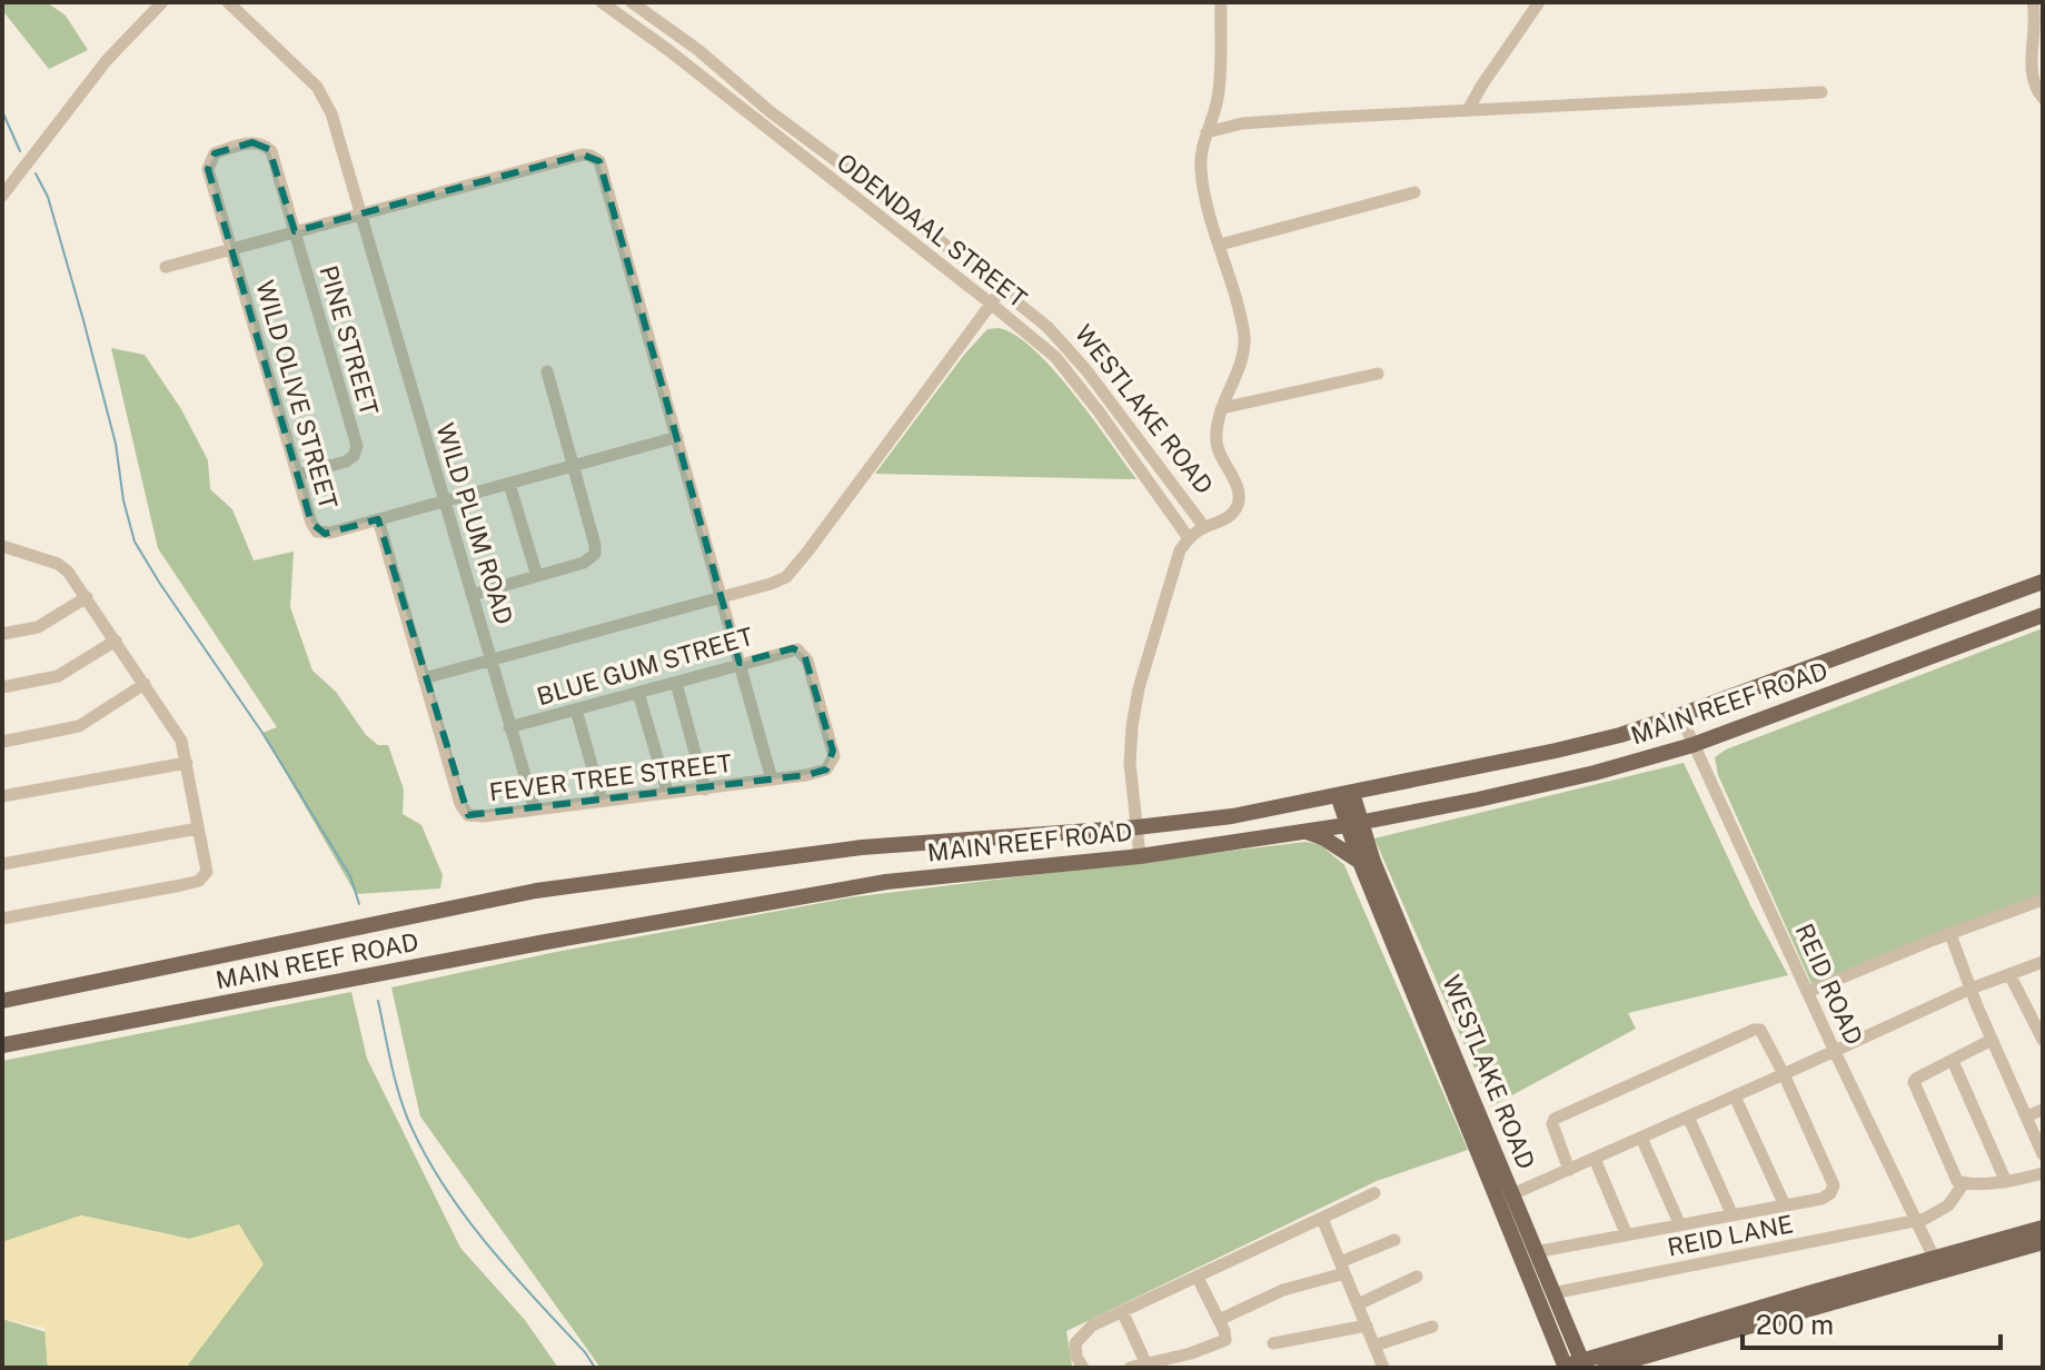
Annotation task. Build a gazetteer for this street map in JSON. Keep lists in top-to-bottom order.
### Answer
{
  "streets": {
    "main road": ["WESTLAKE ROAD", "MAIN REEF ROAD"],
    "street": [
      "ODENDAAL STREET",
      "PINE STREET",
      "WILD OLIVE STREET",
      "WILD PLUM ROAD",
      "BLUE GUM STREET",
      "FEVER TREE STREET",
      "REID ROAD",
      "REID LANE"
    ]
  },
  "crossings": [
    ["ODENDAAL STREET", "WESTLAKE ROAD"],
    ["ODENDAAL STREET", "WILD PLUM ROAD"],
    ["PINE STREET", "WILD OLIVE STREET"],
    ["WILD OLIVE STREET", "WILD PLUM ROAD"],
    ["WILD OLIVE STREET", "FEVER TREE STREET"],
    ["WESTLAKE ROAD", "WILD PLUM ROAD"],
    ["WESTLAKE ROAD", "MAIN REEF ROAD"],
    ["WESTLAKE ROAD", "REID LANE"],
    ["BLUE GUM STREET", "FEVER TREE STREET"],
    ["MAIN REEF ROAD", "REID ROAD"],
    ["REID ROAD", "REID LANE"]
  ],
  "scale_bar": "200 m"
}
